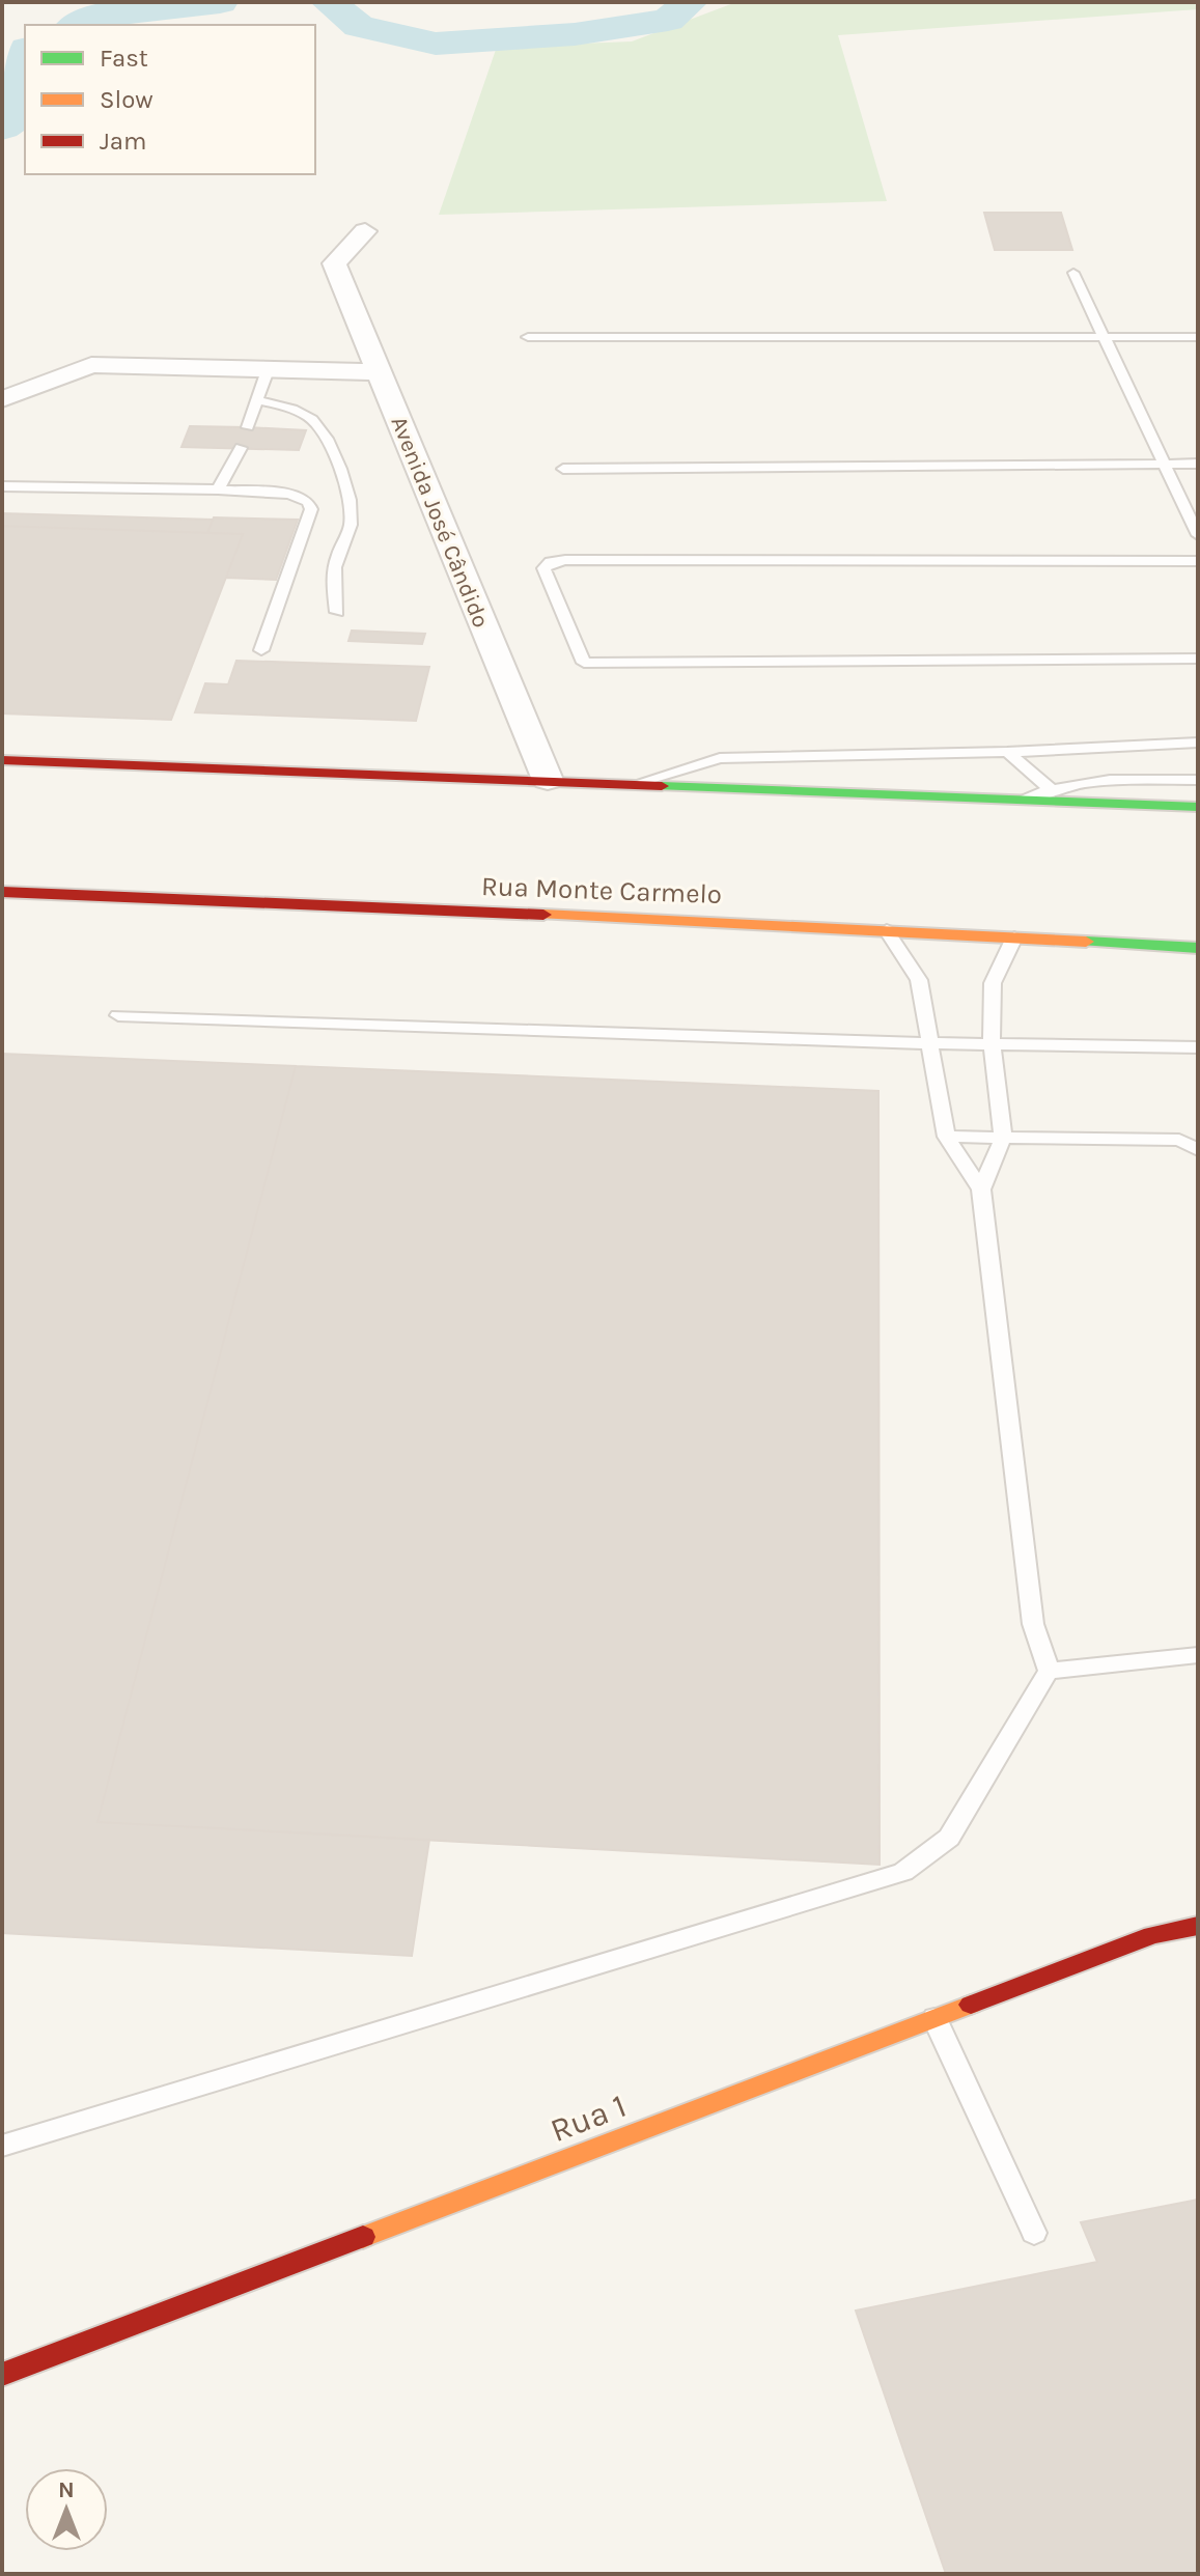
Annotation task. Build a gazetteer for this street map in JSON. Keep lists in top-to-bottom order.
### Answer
{
  "streets": {
    "main road": ["Rua Monte Carmelo", "Rua 1"],
    "street": ["Avenida José Cândido"]
  },
  "legend": ["Fast", "Slow", "Jam"],
  "north": "top"
}
